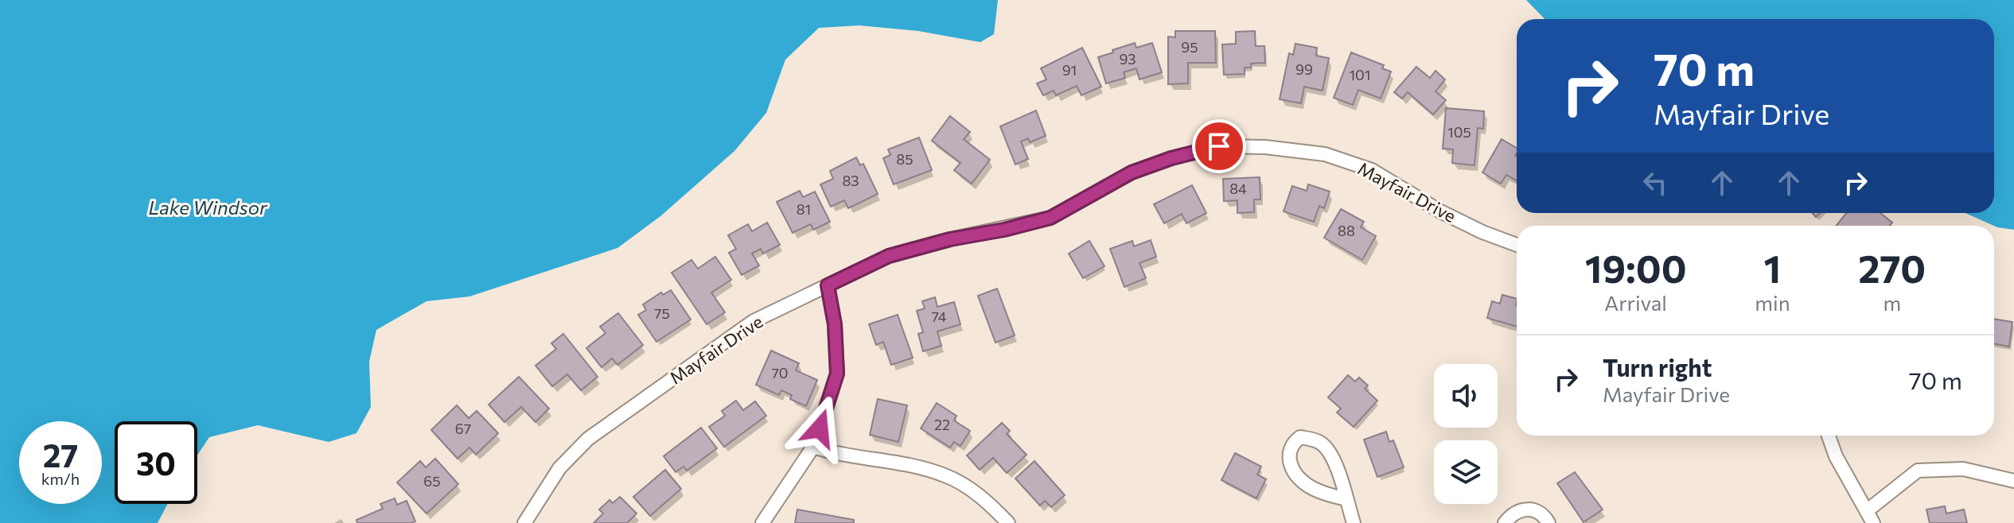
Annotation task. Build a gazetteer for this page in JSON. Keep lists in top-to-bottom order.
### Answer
{
  "streets": {
    "street": ["Mayfair Drive"]
  },
  "water": ["Lake Windsor"],
  "house_numbers": [
    "95",
    "93",
    "99",
    "91",
    "101",
    "105",
    "85",
    "83",
    "84",
    "81",
    "88",
    "75",
    "74",
    "70",
    "22",
    "67",
    "65"
  ],
  "page": {
    "turn": ["70 m", "Mayfair Drive"],
    "eta": [
      "19:00",
      "Arrival",
      "1",
      "min",
      "270",
      "m"
    ],
    "list": [
      {
        "name": "Turn right",
        "note": "Mayfair Drive",
        "value": "70 m"
      }
    ],
    "speed": "27 km/h",
    "limit": "30"
  }
}
